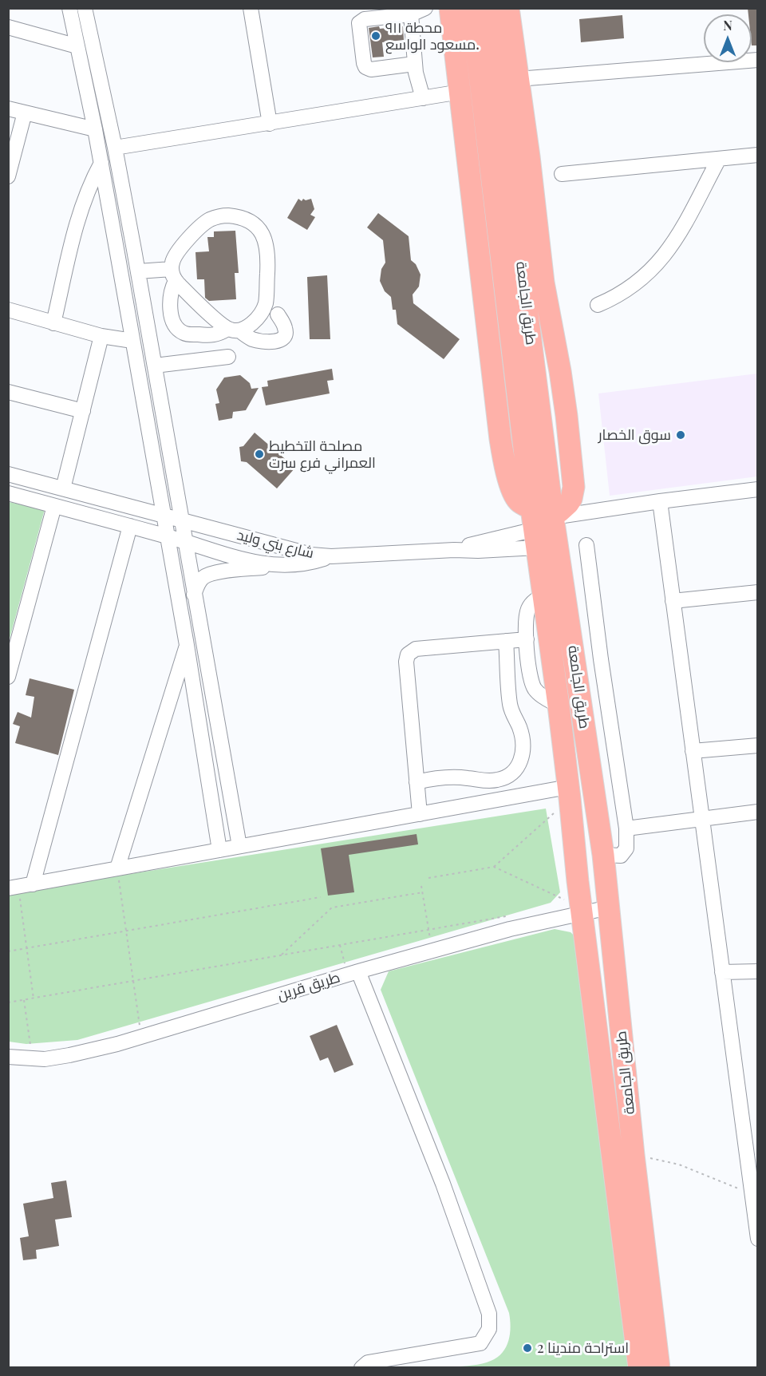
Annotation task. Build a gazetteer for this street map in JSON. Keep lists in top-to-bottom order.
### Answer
{
  "streets": {
    "highway": ["طريق الجامعة"],
    "street": ["شارع بني وليد", "طريق قرين"]
  },
  "crossings": [
    ["طريق الجامعة", "طريق قرين"]
  ],
  "places": [
    "محطة ٩١١ مسعود الواسع.",
    "سوق الخصار",
    "مصلحة التخطيط العمراني فرع سرت",
    "استراحة مندينا 2"
  ],
  "north": "top"
}
